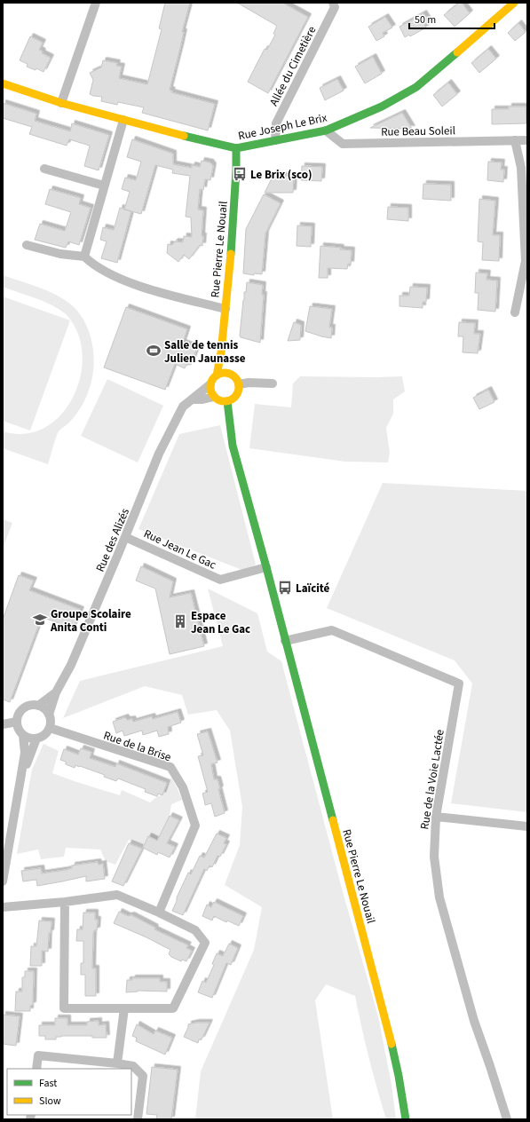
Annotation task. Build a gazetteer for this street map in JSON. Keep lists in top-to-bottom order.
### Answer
{
  "streets": {
    "street": [
      "Allée du Cimetière",
      "Rue Joseph Le Brix",
      "Rue Beau Soleil",
      "Rue Pierre Le Nouail",
      "Rue des Alizés",
      "Rue Jean Le Gac",
      "Rue de la Brise",
      "Rue de la Voie Lactée"
    ]
  },
  "crossings": [
    ["Allée du Cimetière", "Rue Joseph Le Brix"],
    ["Rue Joseph Le Brix", "Rue Beau Soleil"],
    ["Rue Joseph Le Brix", "Rue Pierre Le Nouail"],
    ["Rue Pierre Le Nouail", "Rue des Alizés"],
    ["Rue Pierre Le Nouail", "Rue Jean Le Gac"],
    ["Rue Pierre Le Nouail", "Rue de la Voie Lactée"],
    ["Rue des Alizés", "Rue Jean Le Gac"],
    ["Rue des Alizés", "Rue de la Brise"]
  ],
  "places": {
    "bus stop": ["Le Brix (sco)", "Laïcité"],
    "sports": ["Salle de tennis Julien Jaunasse"],
    "school or university": ["Groupe Scolaire Anita Conti"],
    "building": ["Espace Jean Le Gac"]
  },
  "legend": ["Fast", "Slow"],
  "scale_bar": "50 m"
}
